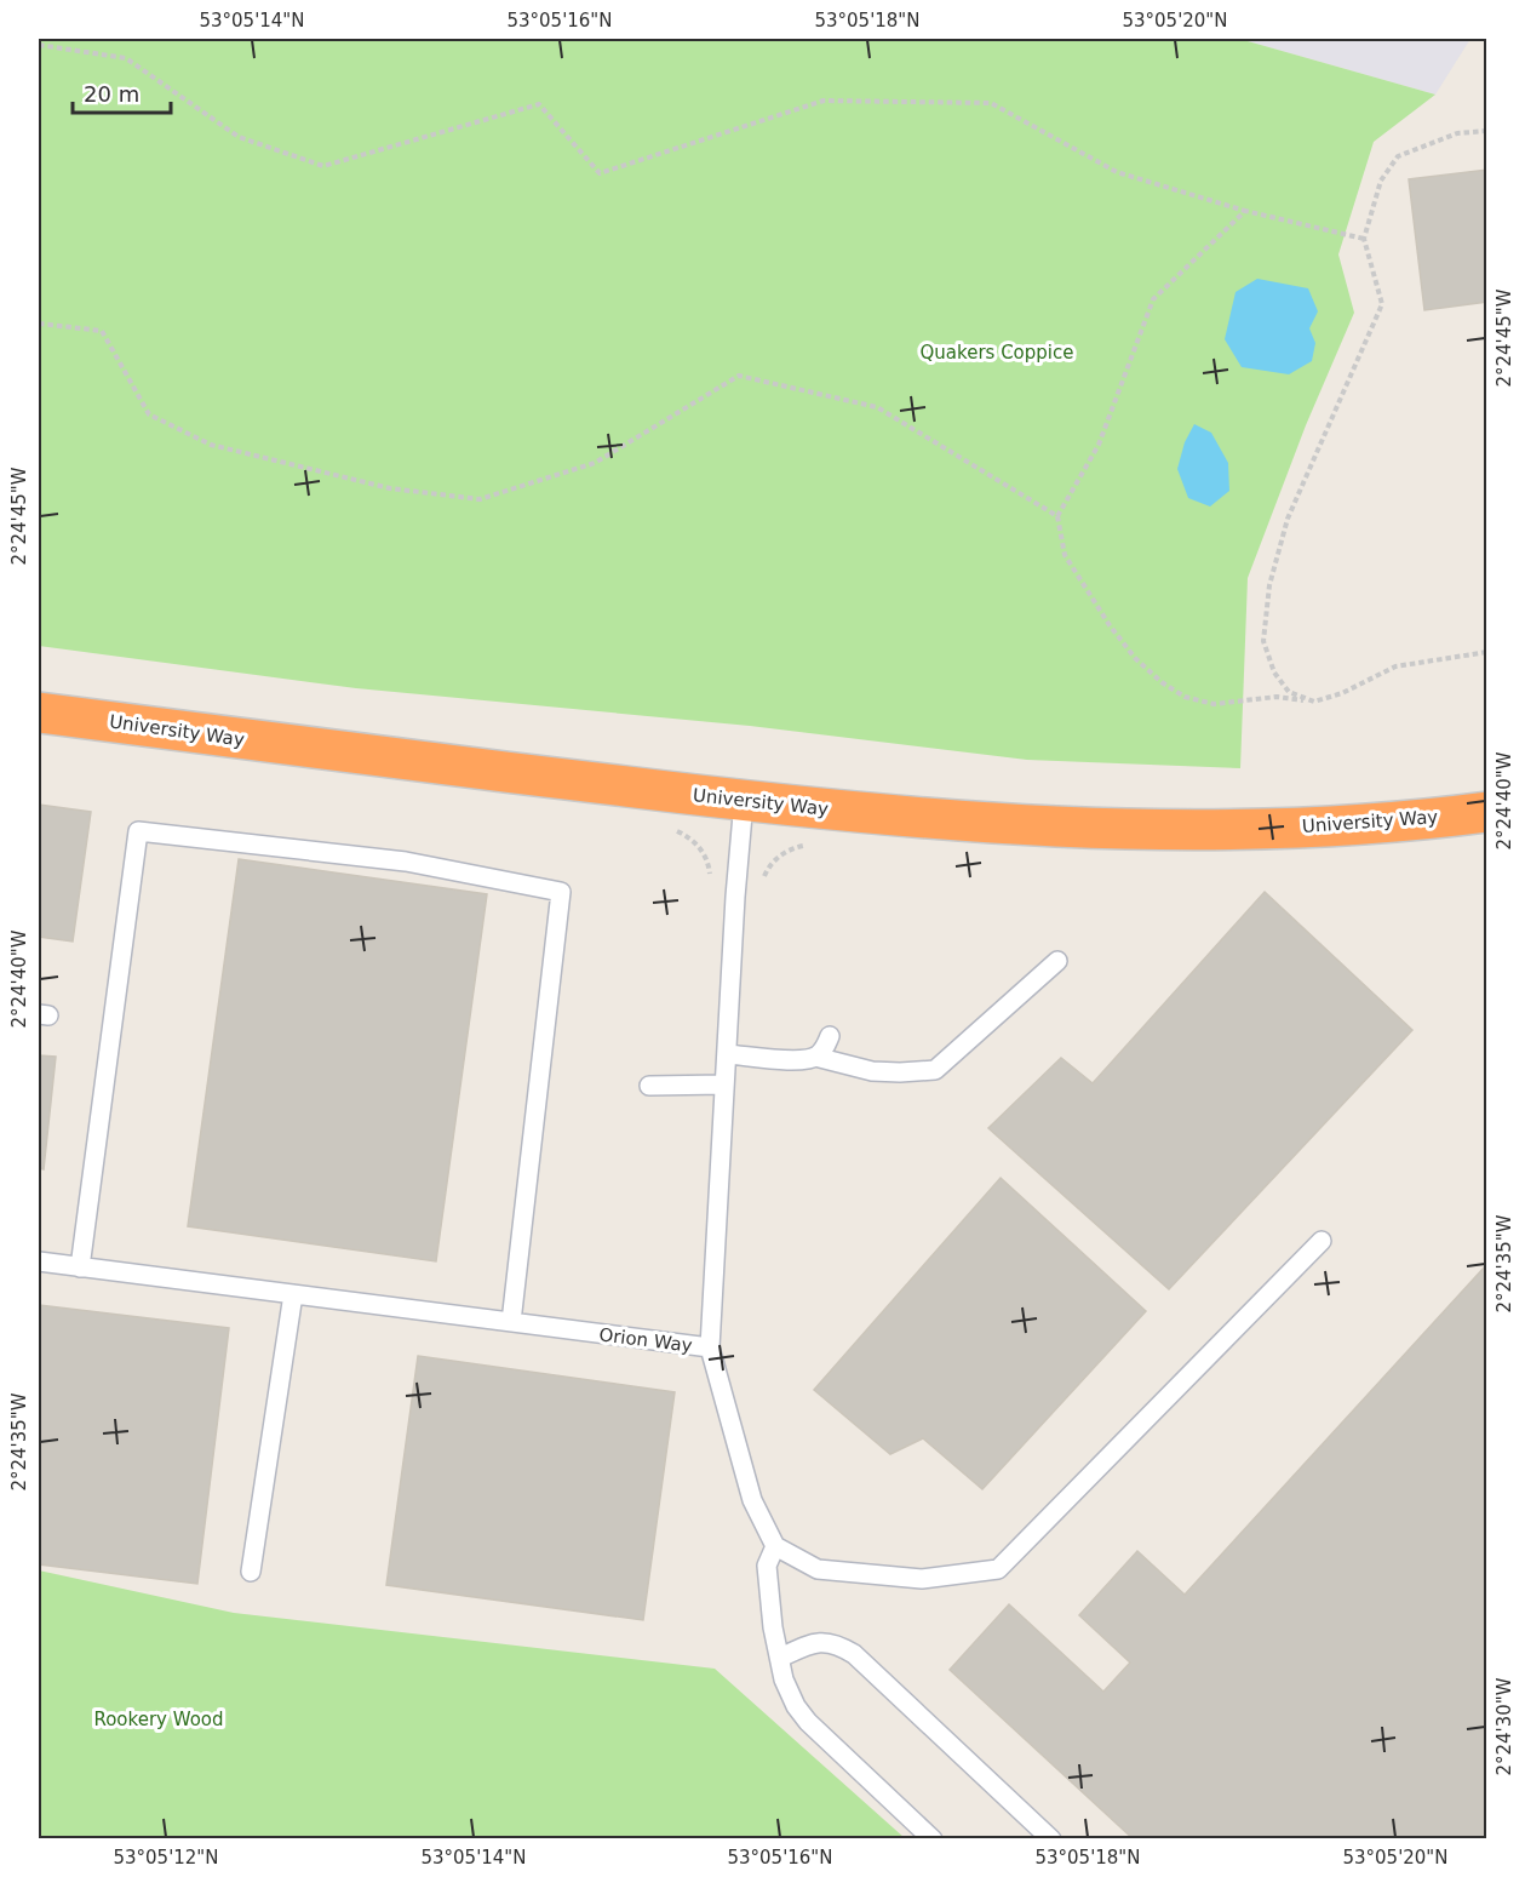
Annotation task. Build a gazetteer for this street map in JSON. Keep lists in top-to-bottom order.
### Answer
{
  "streets": {
    "highway": ["University Way"],
    "lane": ["Orion Way"]
  },
  "crossings": [
    ["University Way", "Orion Way"]
  ],
  "parks": ["Quakers Coppice", "Rookery Wood"],
  "scale_bar": "20 m",
  "coordinates": [
    "53°05'14\"N",
    "53°05'16\"N",
    "53°05'18\"N",
    "53°05'20\"N",
    "2°24'45\"W",
    "2°24'40\"W",
    "2°24'35\"W",
    "2°24'30\"W",
    "53°05'12\"N"
  ]
}
